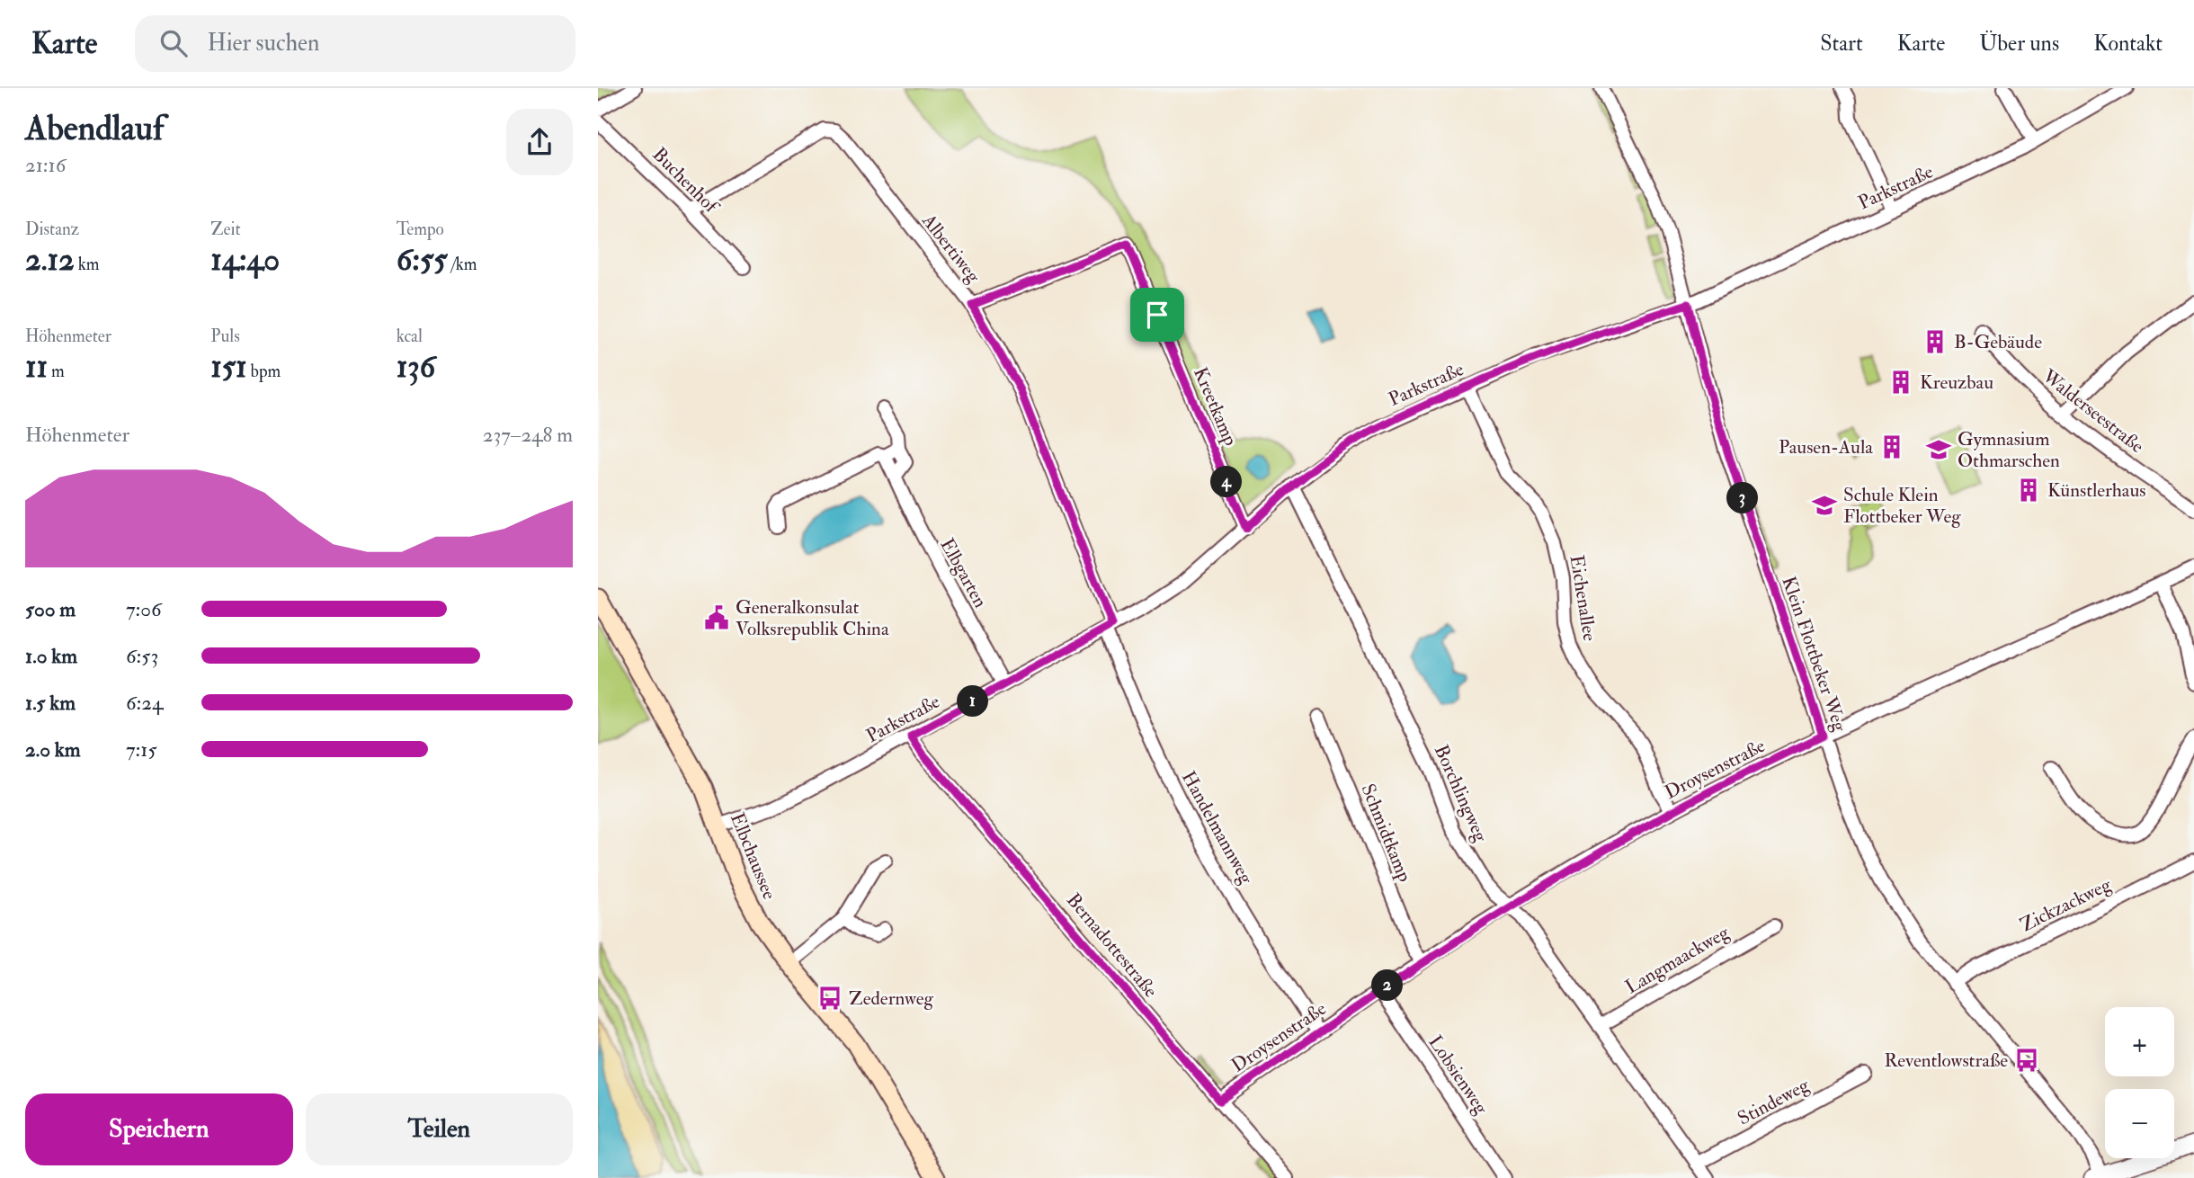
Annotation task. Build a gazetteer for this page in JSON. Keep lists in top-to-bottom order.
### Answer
{
  "streets": {
    "main road": ["Elbchaussee"],
    "street": [
      "Buchenhof",
      "Parkstraße",
      "Albertiweg",
      "Kreetkamp",
      "Walderseestraße",
      "Elbgarten",
      "Eichenallee",
      "Klein Flottbeker Weg",
      "Droysenstraße",
      "Borchlingweg",
      "Handelmannweg",
      "Schmidtkamp",
      "Zickzackweg",
      "Bernadottestraße",
      "Langmaackweg",
      "Lobsienweg",
      "Stindeweg"
    ]
  },
  "crossings": [
    ["Buchenhof", "Albertiweg"],
    ["Parkstraße", "Albertiweg"],
    ["Parkstraße", "Kreetkamp"],
    ["Parkstraße", "Elbgarten"],
    ["Parkstraße", "Eichenallee"],
    ["Parkstraße", "Klein Flottbeker Weg"],
    ["Parkstraße", "Borchlingweg"],
    ["Parkstraße", "Handelmannweg"],
    ["Parkstraße", "Elbchaussee"],
    ["Parkstraße", "Bernadottestraße"],
    ["Albertiweg", "Kreetkamp"],
    ["Albertiweg", "Handelmannweg"],
    ["Eichenallee", "Droysenstraße"],
    ["Klein Flottbeker Weg", "Droysenstraße"],
    ["Klein Flottbeker Weg", "Zickzackweg"],
    ["Droysenstraße", "Borchlingweg"],
    ["Droysenstraße", "Handelmannweg"],
    ["Droysenstraße", "Schmidtkamp"],
    ["Droysenstraße", "Bernadottestraße"],
    ["Droysenstraße", "Lobsienweg"],
    ["Borchlingweg", "Langmaackweg"],
    ["Borchlingweg", "Stindeweg"]
  ],
  "places": {
    "building": [
      "B-Gebäude",
      "Kreuzbau",
      "Pausen-Aula",
      "Künstlerhaus"
    ],
    "school or university": ["Gymnasium Othmarschen", "Schule Klein Flottbeker Weg"],
    "public building": ["Generalkonsulat Volksrepublik China"],
    "bus stop": ["Zedernweg", "Reventlowstraße"]
  },
  "page": {
    "header": "Karte",
    "search": "Hier suchen",
    "nav": [
      "Start",
      "Karte",
      "Über uns",
      "Kontakt"
    ],
    "heading": ["Abendlauf", "21:16"],
    "stats": [
      ["Distanz", "2.12 km"],
      ["Zeit", "14:40"],
      ["Tempo", "6:55 /km"],
      ["Höhenmeter", "11 m"],
      ["Puls", "151 bpm"],
      ["kcal", "136"]
    ],
    "chart": ["Höhenmeter", "237–248 m"],
    "pins": [
      "4",
      "3",
      "1",
      "2"
    ],
    "list": [
      {
        "name": "500 m",
        "note": "7:06"
      },
      {
        "name": "1.0 km",
        "note": "6:53"
      },
      {
        "name": "1.5 km",
        "note": "6:24"
      },
      {
        "name": "2.0 km",
        "note": "7:15"
      }
    ],
    "map_buttons": ["+", "−"],
    "buttons": ["Speichern", "Teilen"]
  }
}
